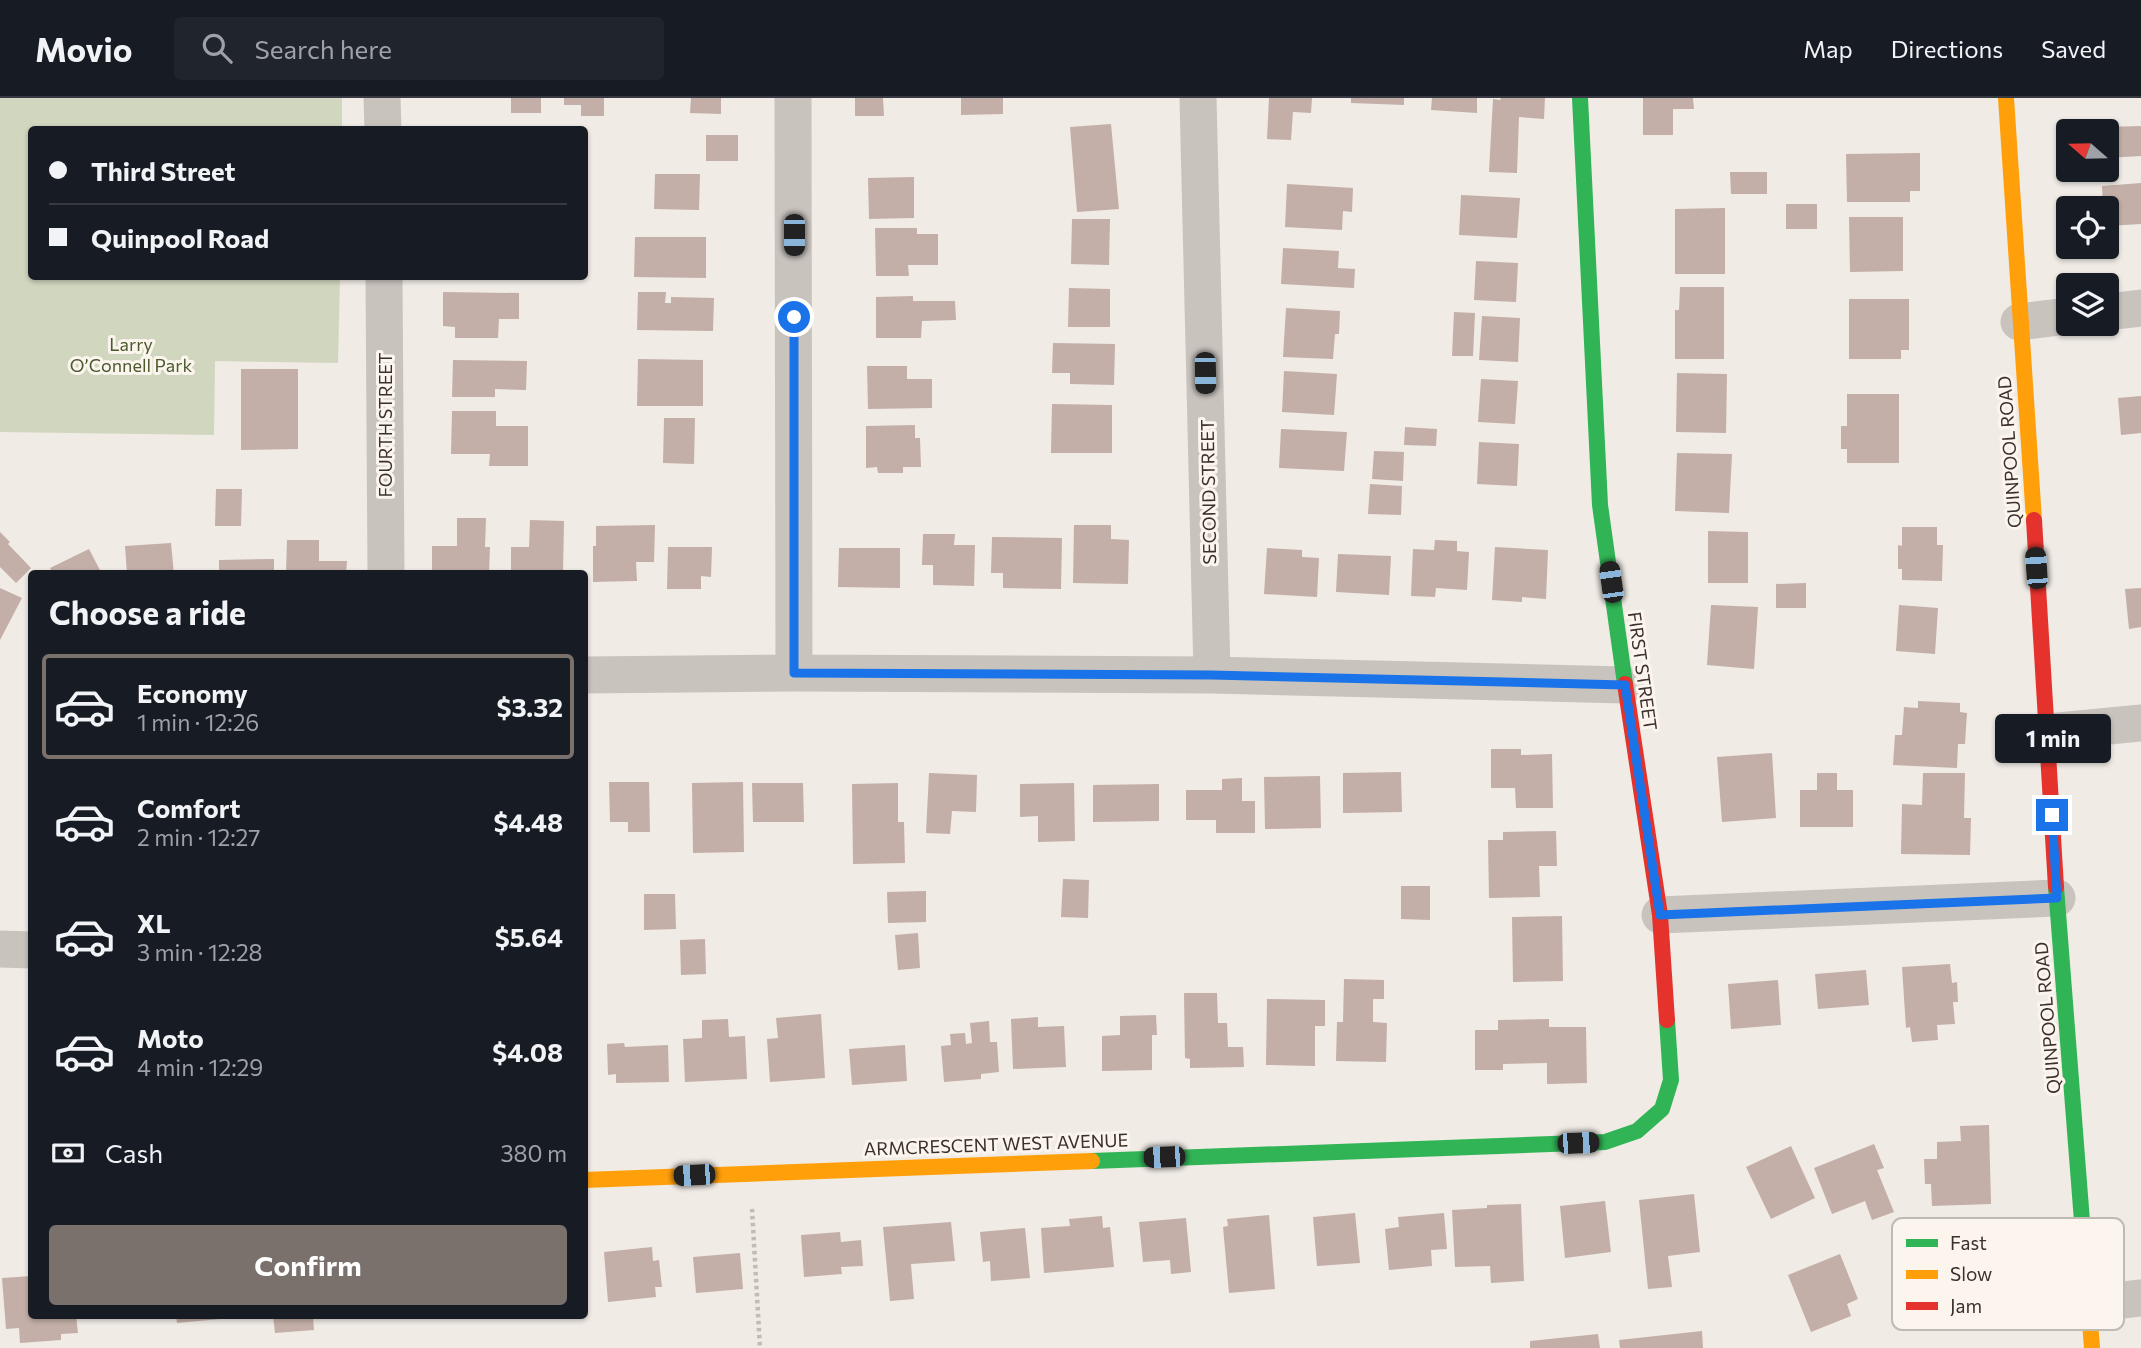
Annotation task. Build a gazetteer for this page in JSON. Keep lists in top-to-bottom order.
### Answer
{
  "streets": {
    "street": [
      "FOURTH STREET",
      "QUINPOOL ROAD",
      "SECOND STREET",
      "FIRST STREET",
      "ARMCRESCENT WEST AVENUE"
    ]
  },
  "crossings": [
    ["FIRST STREET", "ARMCRESCENT WEST AVENUE"]
  ],
  "parks": ["Larry O’Connell Park"],
  "legend": ["Fast", "Slow", "Jam"],
  "north": "left",
  "page": {
    "header": "Movio",
    "search": "Search here",
    "nav": ["Map", "Directions", "Saved"],
    "banner": ["Third Street", "Quinpool Road"],
    "heading": "Choose a ride",
    "list": [
      {
        "name": "Economy",
        "note": "1 min · 12:26",
        "value": "$3.32"
      },
      {
        "name": "Comfort",
        "note": "2 min · 12:27",
        "value": "$4.48"
      },
      {
        "name": "XL",
        "note": "3 min · 12:28",
        "value": "$5.64"
      },
      {
        "name": "Moto",
        "note": "4 min · 12:29",
        "value": "$4.08"
      }
    ],
    "bubble": "1 min",
    "pay": ["Cash", "380 m"],
    "buttons": "Confirm"
  }
}
